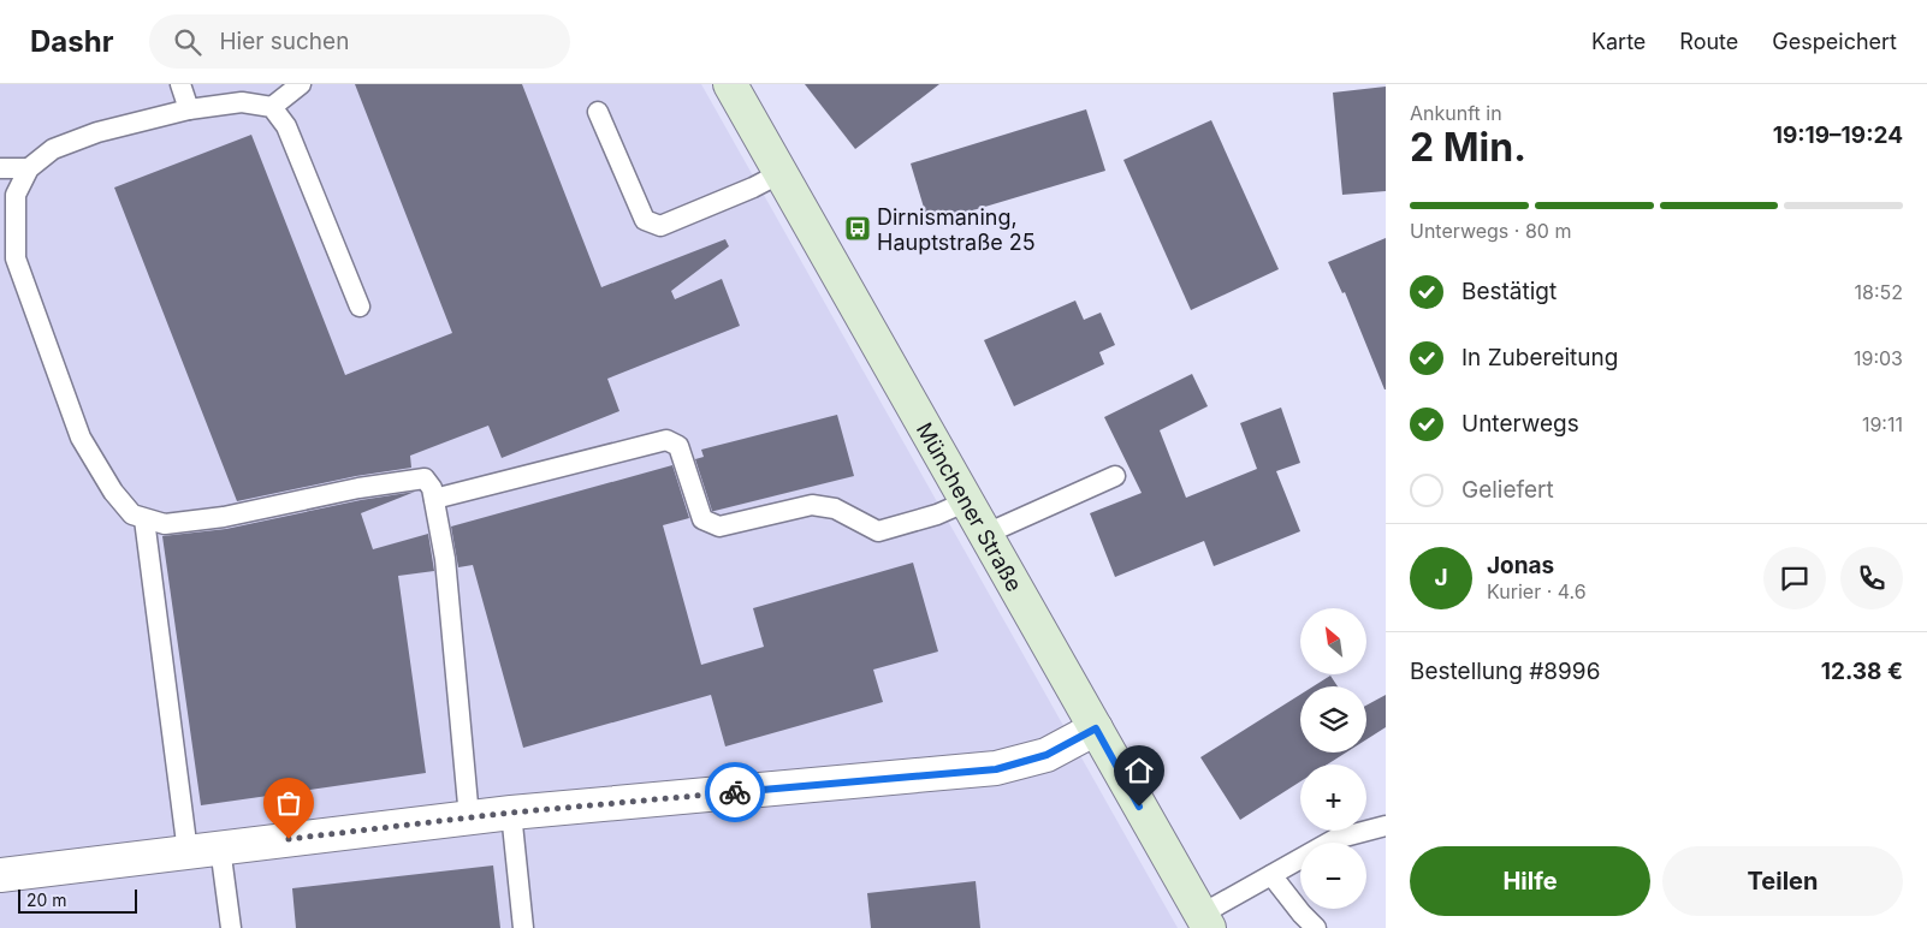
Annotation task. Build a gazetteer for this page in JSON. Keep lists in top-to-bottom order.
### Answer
{
  "streets": {
    "main road": ["Münchener Straße"]
  },
  "places": {
    "bus stop": ["Dirnismaning, Hauptstraße 25"]
  },
  "scale_bar": "20 m",
  "north": "top left",
  "page": {
    "header": "Dashr",
    "search": "Hier suchen",
    "nav": ["Karte", "Route", "Gespeichert"],
    "heading": ["2 Min.", "Ankunft in", "19:19–19:24"],
    "panel": [
      "Jonas",
      "Kurier · 4.6",
      "Bestellung #8996",
      "12.38 €"
    ],
    "bar": "Unterwegs · 80 m",
    "list": [
      ["Bestätigt", "18:52"],
      ["In Zubereitung", "19:03"],
      ["Unterwegs", "19:11"],
      "Geliefert"
    ],
    "round": "J",
    "map_buttons": ["+", "−"],
    "buttons": ["Hilfe", "Teilen"],
    "scale": "20 m"
  }
}
